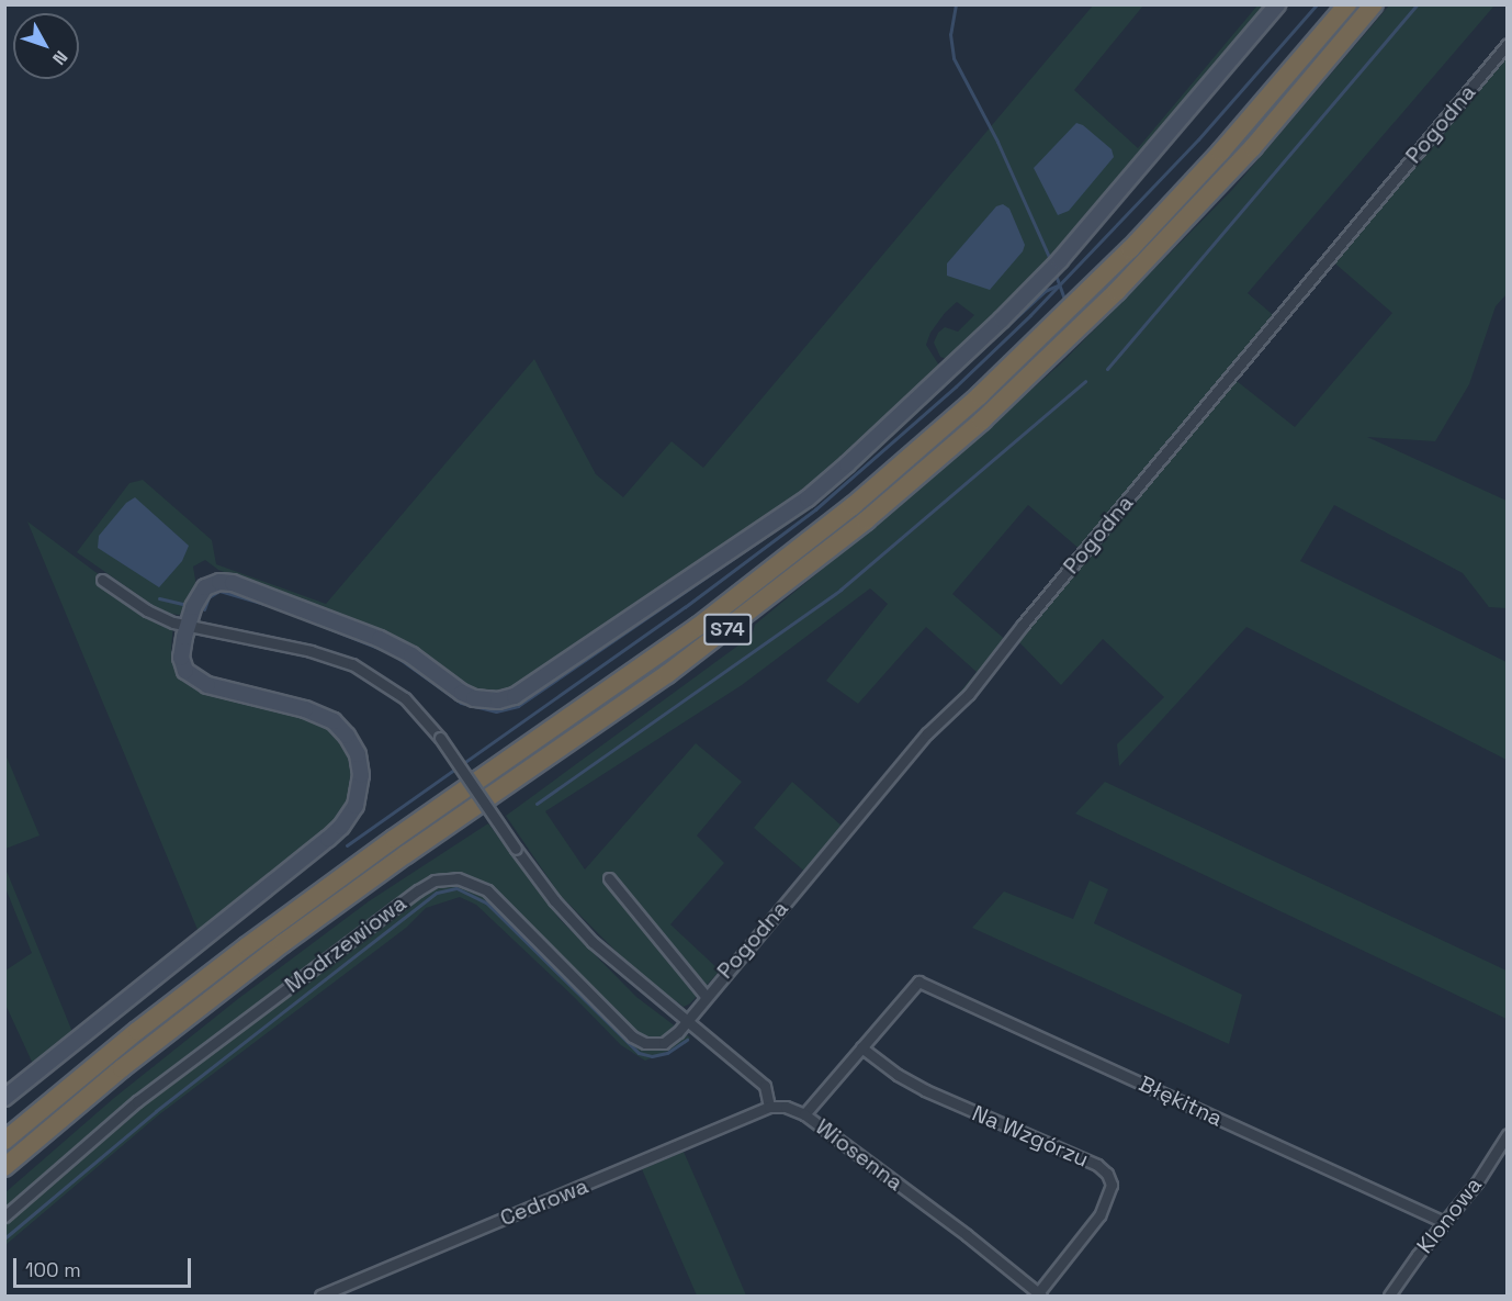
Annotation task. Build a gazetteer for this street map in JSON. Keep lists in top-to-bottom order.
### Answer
{
  "streets": {
    "highway": ["S74"],
    "street": [
      "Pogodna",
      "Modrzewiowa",
      "Błękitna",
      "Na Wzgórzu",
      "Wiosenna",
      "Cedrowa",
      "Klonowa"
    ]
  },
  "crossings": [
    ["Pogodna", "Modrzewiowa"],
    ["Błękitna", "Na Wzgórzu"],
    ["Błękitna", "Klonowa"],
    ["Na Wzgórzu", "Wiosenna"],
    ["Wiosenna", "Cedrowa"]
  ],
  "scale_bar": "100 m",
  "north": "bottom right"
}
